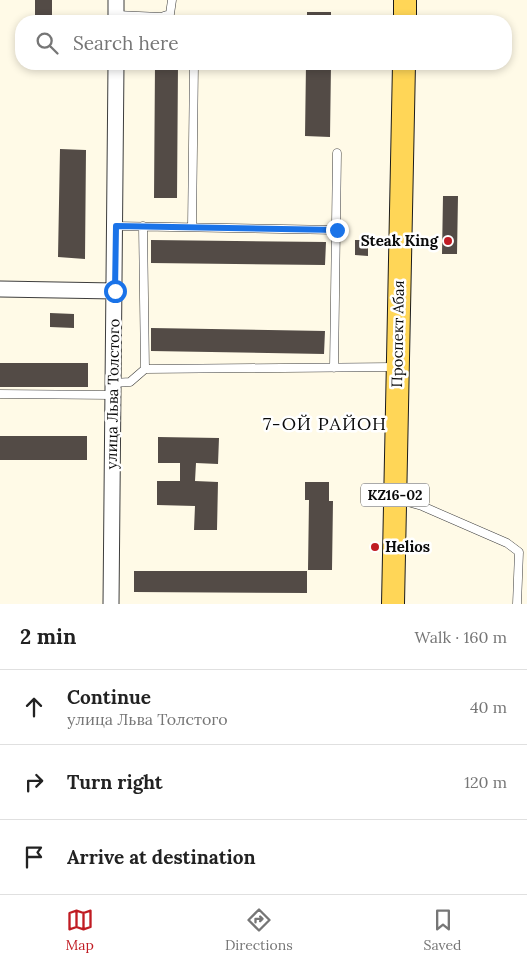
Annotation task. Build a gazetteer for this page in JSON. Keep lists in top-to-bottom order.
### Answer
{
  "streets": {
    "main road": ["Проспект Абая", "KZ16-02"],
    "street": ["улица Льва Толстого"]
  },
  "districts": ["7-ОЙ РАЙОН"],
  "places": ["Steak King", "Helios"],
  "page": {
    "search": "Search here",
    "heading": ["2 min", "Walk · 160 m"],
    "list": [
      ["Continue", "улица Льва Толстого", "40 m"],
      ["Turn right", "120 m"],
      "Arrive at destination"
    ],
    "nav": ["Map", "Directions", "Saved"]
  }
}
